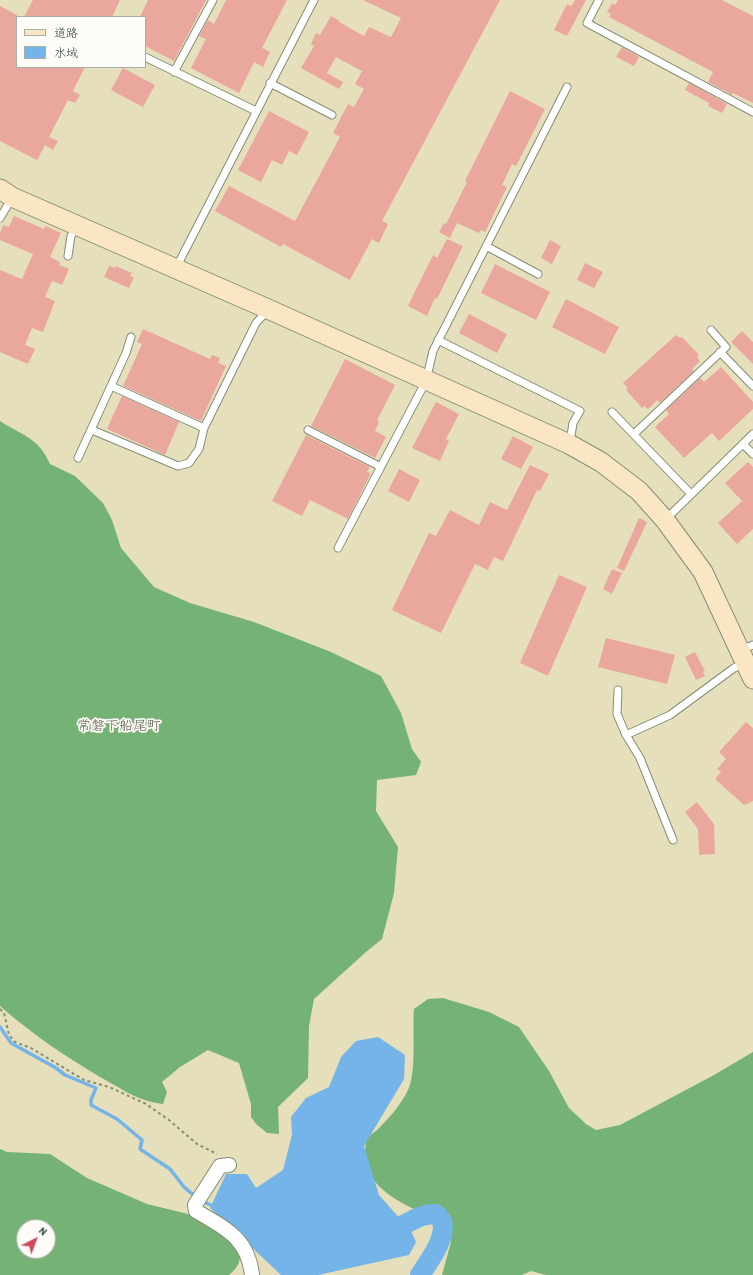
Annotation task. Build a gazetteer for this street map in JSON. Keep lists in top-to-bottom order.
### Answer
{
  "districts": ["常磐下船尾町"],
  "legend": ["道路", "水域"],
  "north": "top right"
}
